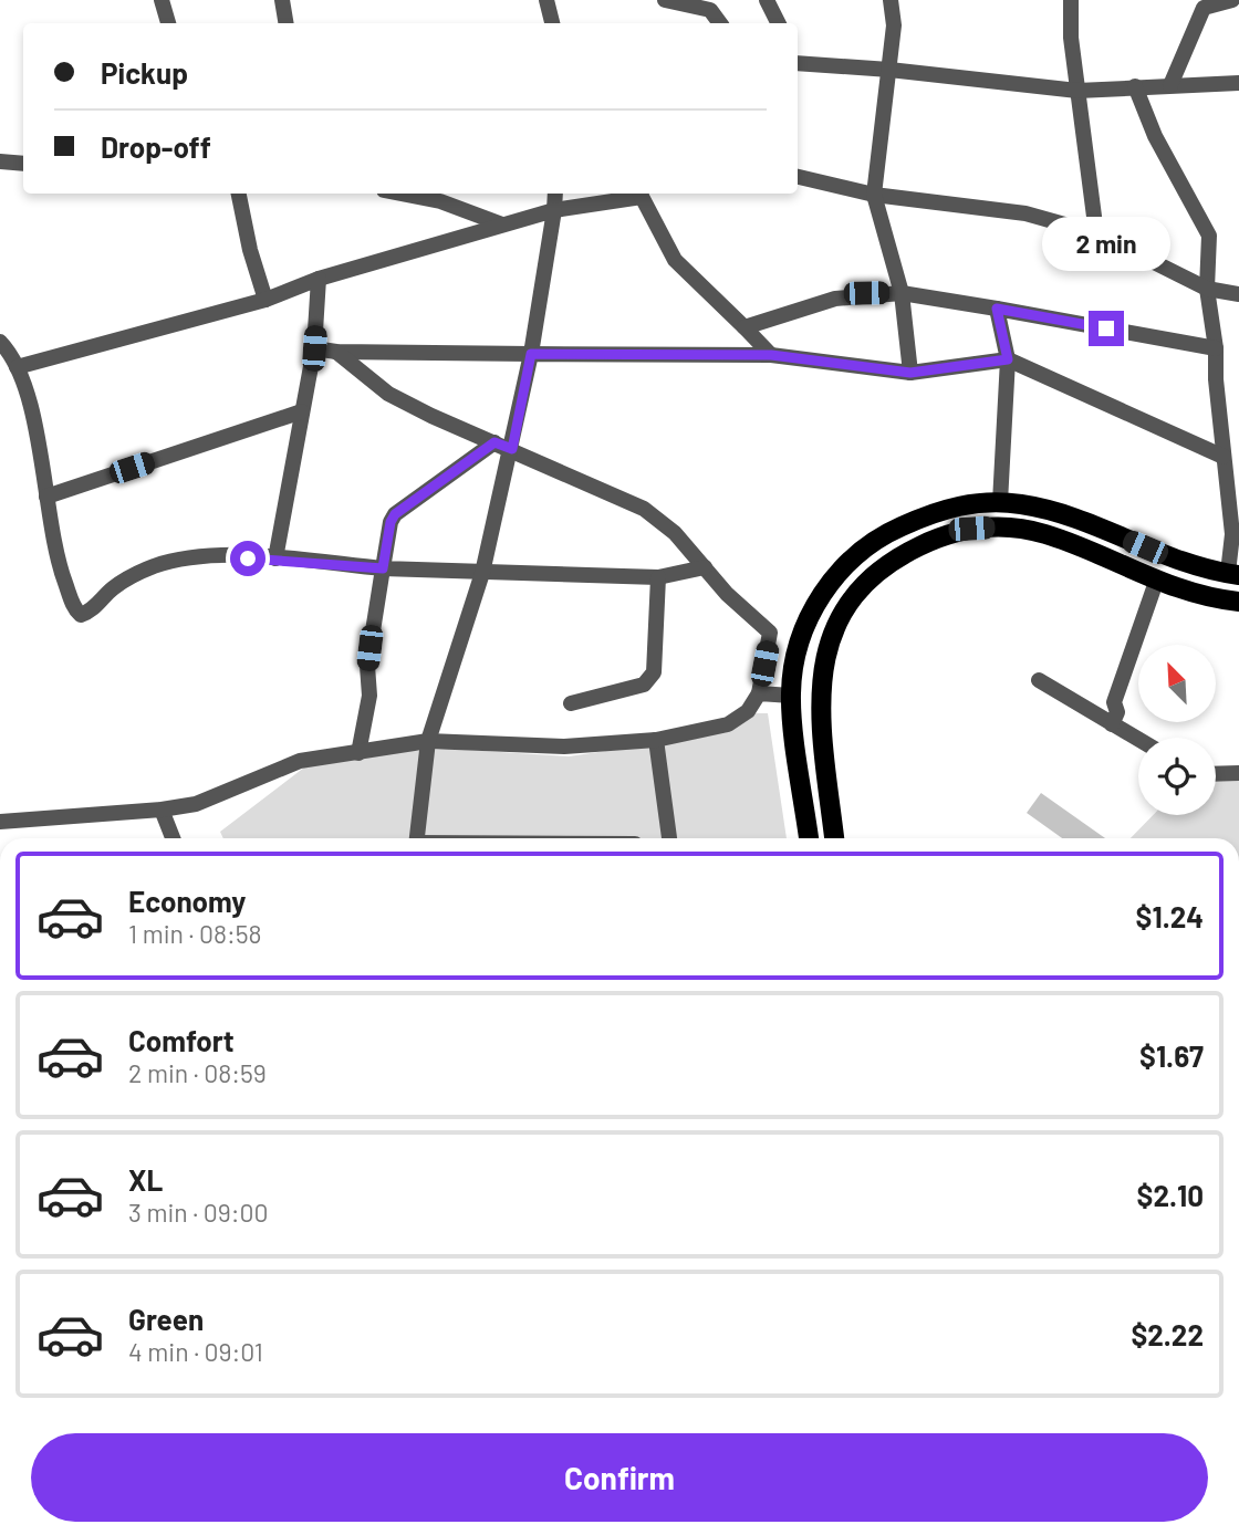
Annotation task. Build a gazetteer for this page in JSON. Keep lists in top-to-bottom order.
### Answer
{
  "north": "top left",
  "page": {
    "banner": ["Pickup", "Drop-off"],
    "bubble": "2 min",
    "list": [
      {
        "name": "Economy",
        "note": "1 min · 08:58",
        "value": "$1.24"
      },
      {
        "name": "Comfort",
        "note": "2 min · 08:59",
        "value": "$1.67"
      },
      {
        "name": "XL",
        "note": "3 min · 09:00",
        "value": "$2.10"
      },
      {
        "name": "Green",
        "note": "4 min · 09:01",
        "value": "$2.22"
      }
    ],
    "buttons": "Confirm"
  }
}
